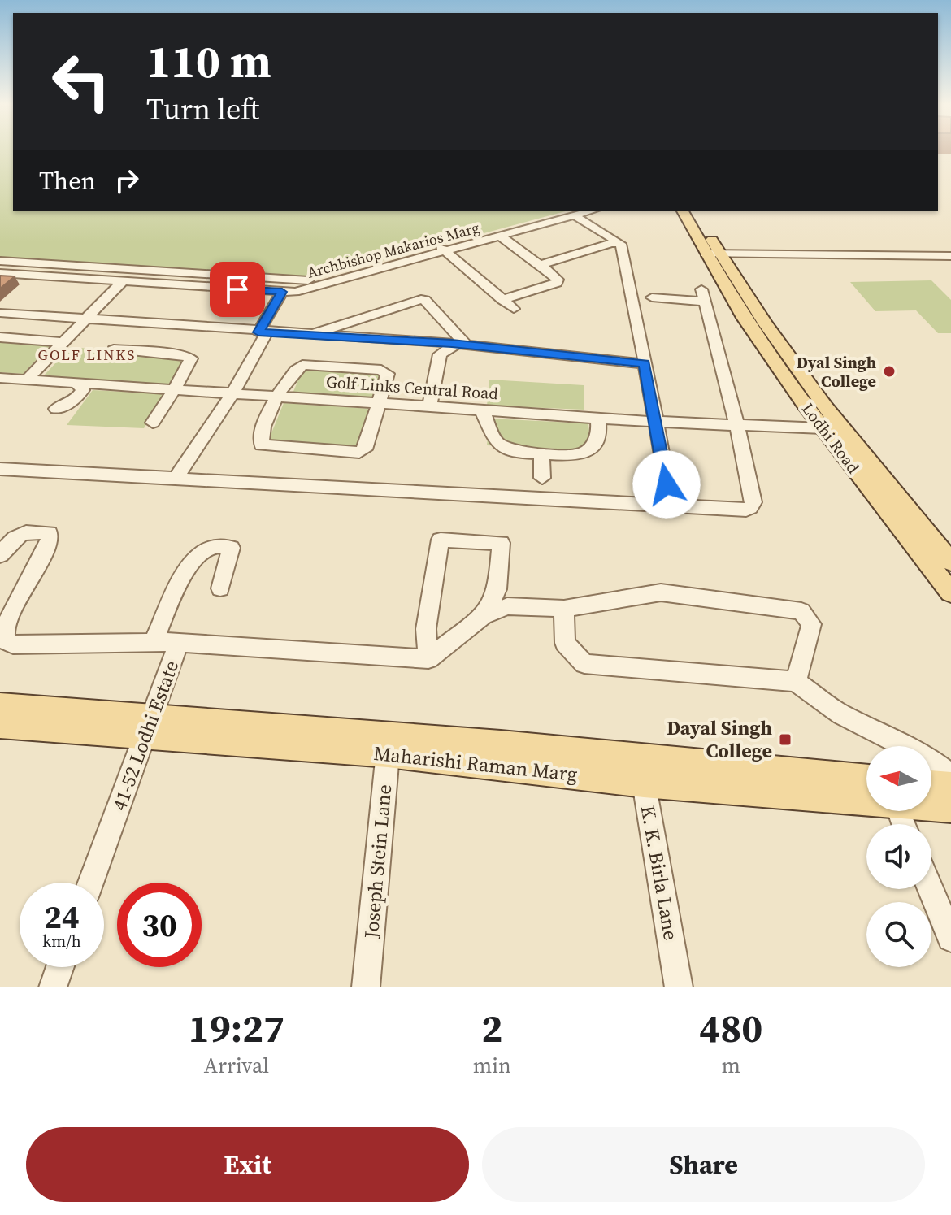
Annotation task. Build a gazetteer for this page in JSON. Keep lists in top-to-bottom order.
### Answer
{
  "streets": {
    "main road": ["Lodhi Road", "Maharishi Raman Marg"],
    "street": [
      "Archbishop Makarios Marg",
      "Golf Links Central Road",
      "41-52 Lodhi Estate",
      "Joseph Stein Lane",
      "K. K. Birla Lane"
    ]
  },
  "crossings": [
    ["Golf Links Central Road", "Lodhi Road"],
    ["41-52 Lodhi Estate", "Maharishi Raman Marg"],
    ["Maharishi Raman Marg", "Joseph Stein Lane"],
    ["Maharishi Raman Marg", "K. K. Birla Lane"]
  ],
  "districts": ["GOLF LINKS"],
  "places": {
    "other": ["Dyal Singh College"],
    "transit": ["Dayal Singh College"]
  },
  "north": "left",
  "page": {
    "turn": ["110 m", "Turn left"],
    "then": "Then",
    "speed": "24 km/h",
    "limit": "30",
    "eta": [
      "19:27",
      "Arrival",
      "2",
      "min",
      "480",
      "m"
    ],
    "buttons": ["Exit", "Share"]
  }
}
